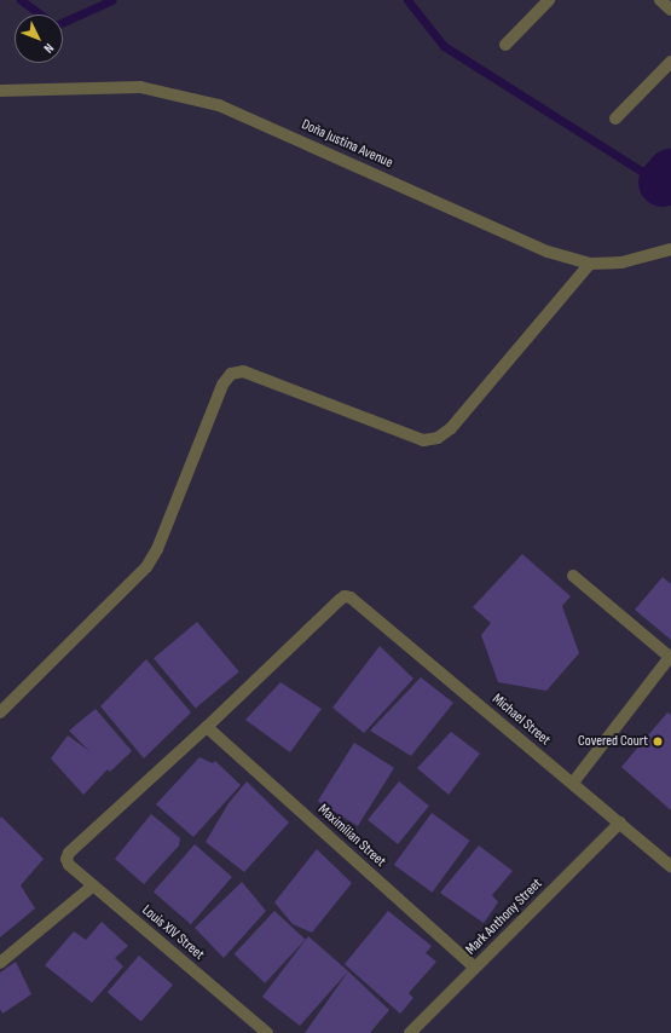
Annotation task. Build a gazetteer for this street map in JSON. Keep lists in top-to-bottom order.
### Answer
{
  "streets": {
    "street": [
      "Doña Justina Avenue",
      "Michael Street",
      "Maximilian Street",
      "Mark Anthony Street",
      "Louis XIV Street"
    ]
  },
  "crossings": [
    ["Michael Street", "Maximilian Street"],
    ["Michael Street", "Mark Anthony Street"],
    ["Michael Street", "Louis XIV Street"],
    ["Maximilian Street", "Mark Anthony Street"],
    ["Maximilian Street", "Louis XIV Street"]
  ],
  "places": ["Covered Court"],
  "north": "bottom right"
}
